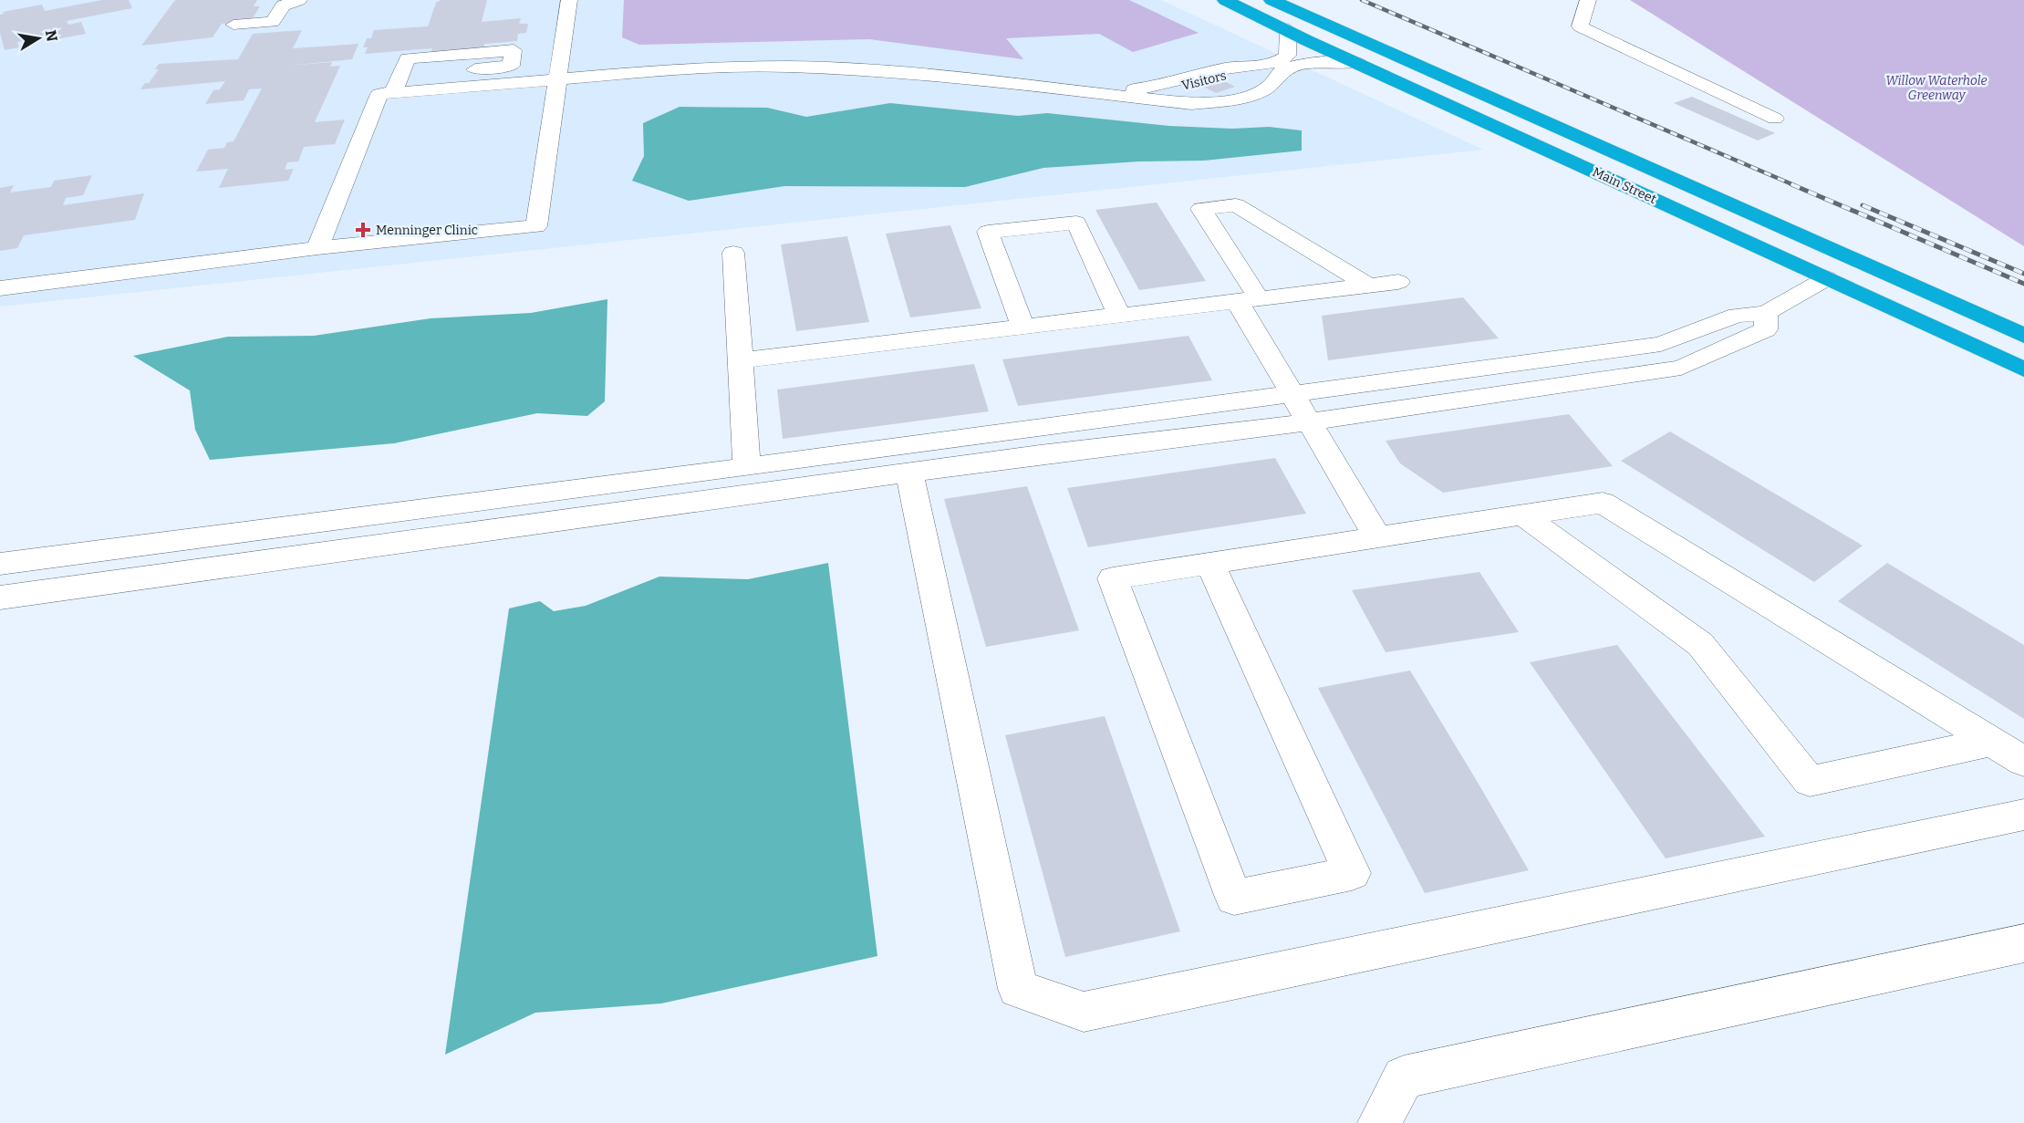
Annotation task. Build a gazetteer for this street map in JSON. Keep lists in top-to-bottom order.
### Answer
{
  "streets": {
    "highway": ["Main Street"],
    "lane": ["Visitors"]
  },
  "crossings": [
    ["Visitors", "Main Street"]
  ],
  "parks": ["Willow Waterhole Greenway"],
  "places": {
    "health": ["Menninger Clinic"]
  },
  "north": "right"
}
